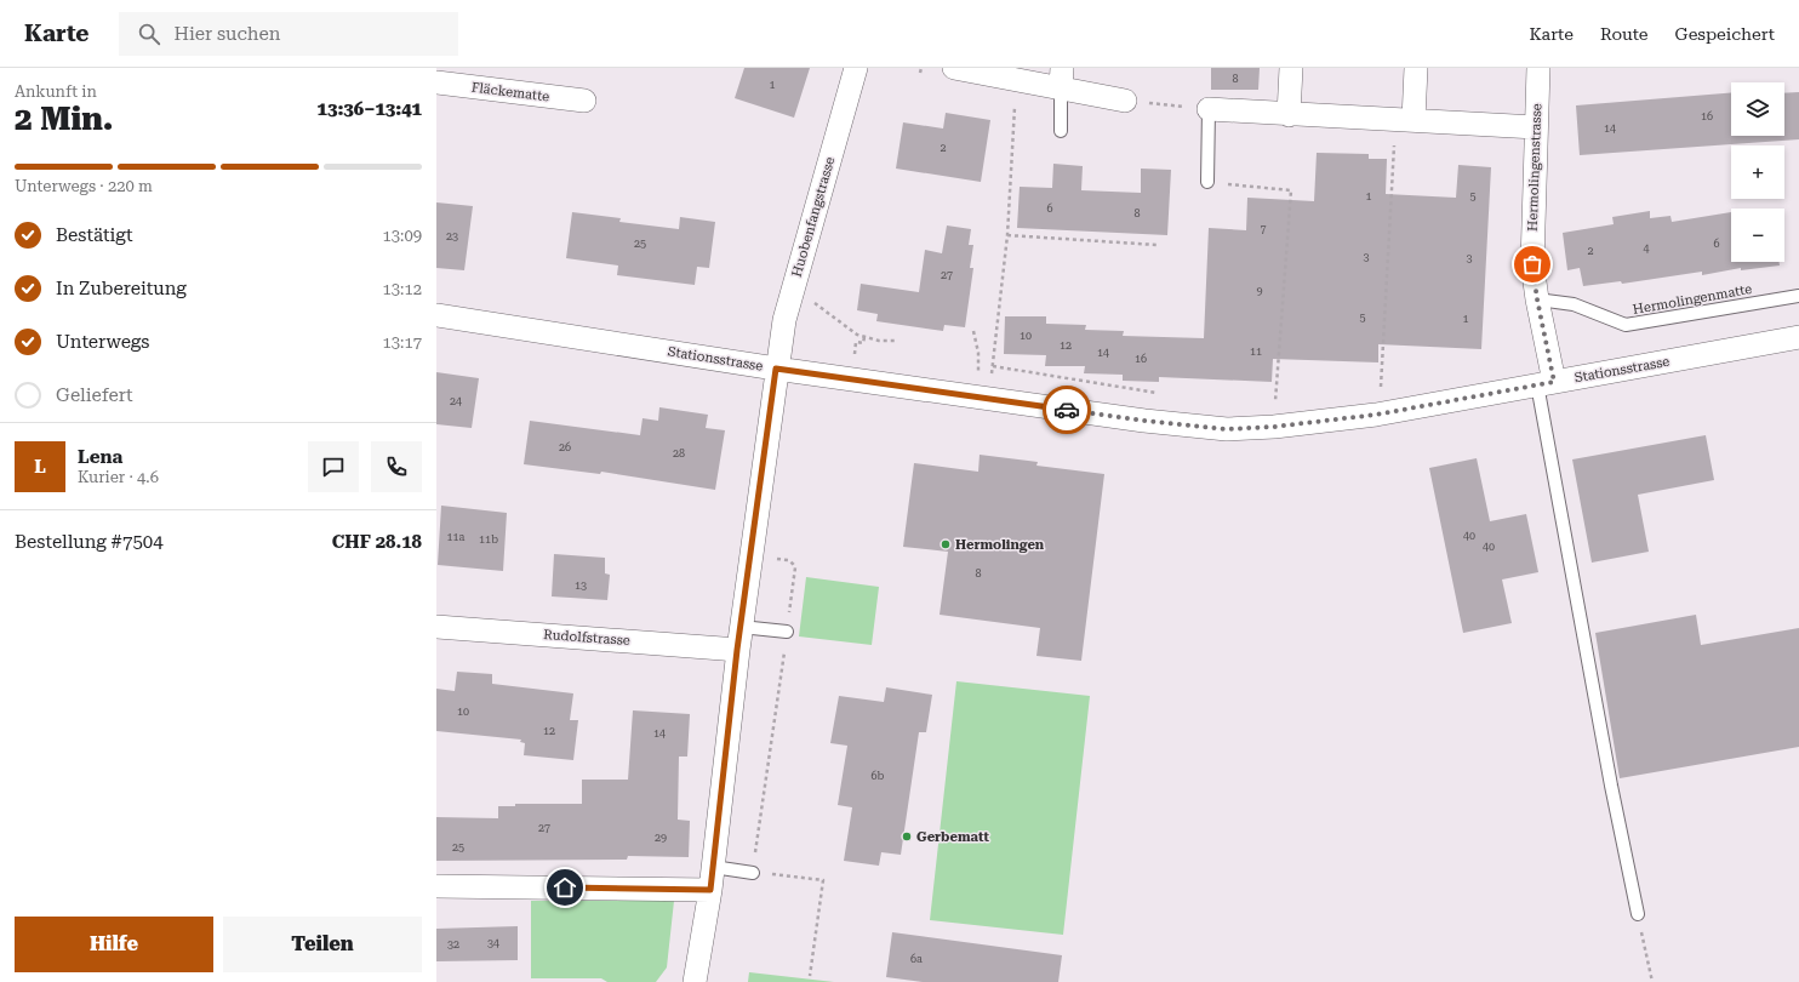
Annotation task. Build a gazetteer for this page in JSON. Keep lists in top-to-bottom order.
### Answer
{
  "streets": {
    "street": [
      "Fläckematte",
      "Hermolingenstrasse",
      "Huobenfangstrasse",
      "Stationsstrasse",
      "Rudolfstrasse"
    ],
    "lane": ["Hermolingenmatte"]
  },
  "crossings": [
    ["Hermolingenstrasse", "Hermolingenmatte"],
    ["Hermolingenstrasse", "Stationsstrasse"],
    ["Huobenfangstrasse", "Stationsstrasse"],
    ["Huobenfangstrasse", "Rudolfstrasse"]
  ],
  "places": ["Hermolingen", "Gerbematt"],
  "house_numbers": [
    "8",
    "1",
    "16",
    "14",
    "2",
    "1",
    "5",
    "6",
    "8",
    "7",
    "23",
    "25",
    "6",
    "4",
    "2",
    "3",
    "3",
    "27",
    "9",
    "5",
    "1",
    "10",
    "12",
    "11",
    "14",
    "16",
    "24",
    "26",
    "28",
    "40",
    "11a",
    "11b",
    "40",
    "8",
    "13",
    "10",
    "12",
    "14",
    "6b",
    "27",
    "29",
    "25",
    "34",
    "32",
    "6a"
  ],
  "page": {
    "header": "Karte",
    "search": "Hier suchen",
    "nav": ["Karte", "Route", "Gespeichert"],
    "heading": ["2 Min.", "Ankunft in", "13:36–13:41"],
    "panel": [
      "Lena",
      "Kurier · 4.6",
      "Bestellung #7504",
      "CHF 28.18"
    ],
    "map_buttons": ["+", "−"],
    "bar": "Unterwegs · 220 m",
    "list": [
      ["Bestätigt", "13:09"],
      ["In Zubereitung", "13:12"],
      ["Unterwegs", "13:17"],
      "Geliefert"
    ],
    "round": "L",
    "buttons": ["Hilfe", "Teilen"]
  }
}
